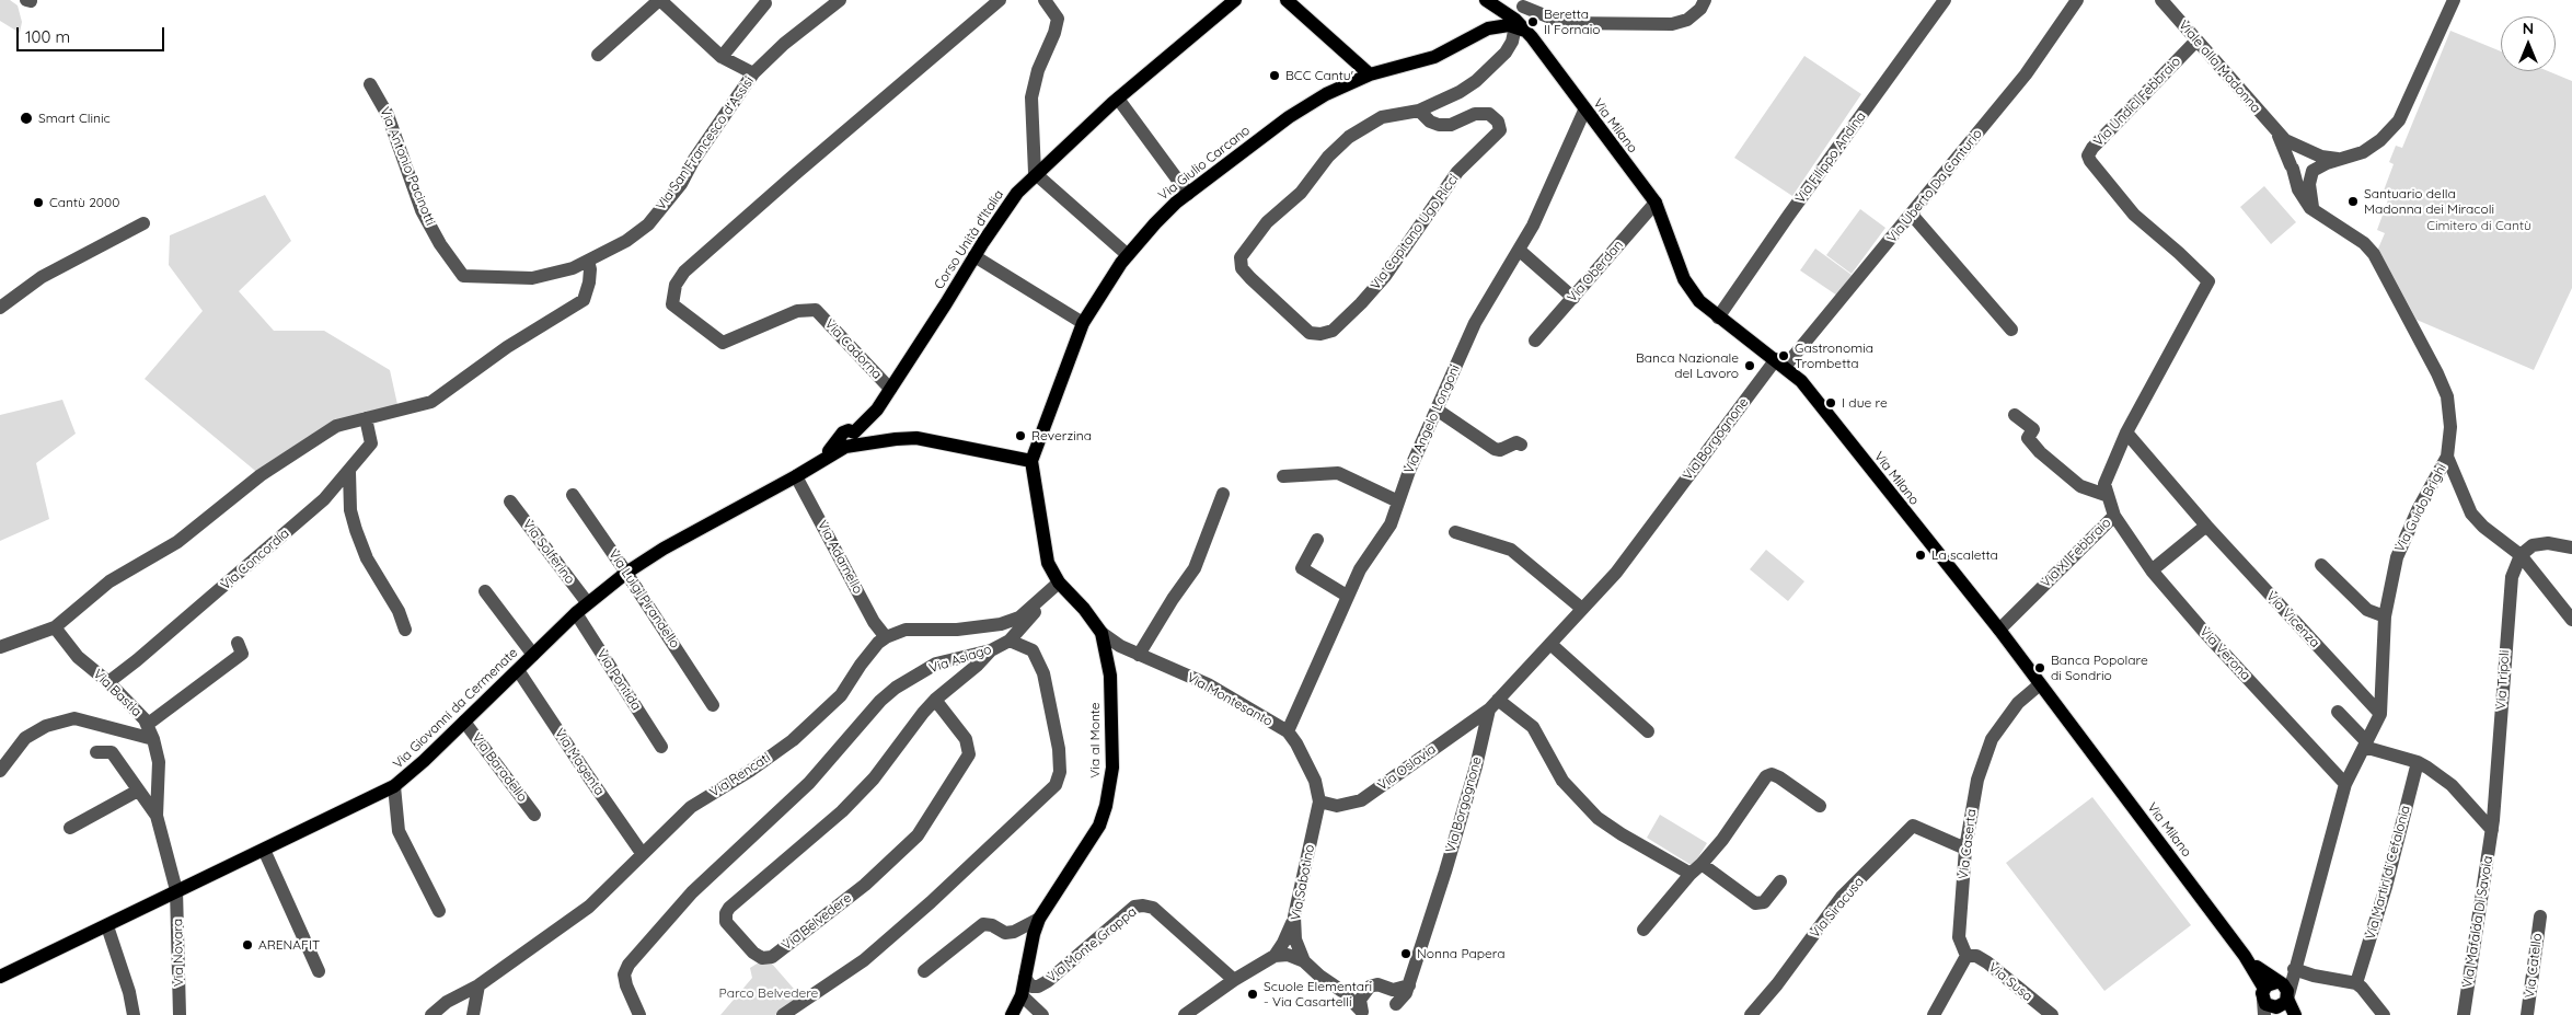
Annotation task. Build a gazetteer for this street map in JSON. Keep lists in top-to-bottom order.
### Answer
{
  "streets": {
    "main road": [
      "Via Milano",
      "Via Giulio Carcano",
      "Corso Unità d'Italia",
      "Via Giovanni da Cermenate",
      "Via al Monte"
    ],
    "street": [
      "Viale alla Madonna",
      "Via Undici Febbraio",
      "Via San Francesco d'Assisi",
      "Via Filippo Andina",
      "Via Antonio Pacinotti",
      "Via Uberto Da Canturio",
      "Via Capitano Ugo Ricci",
      "Via Oberdan",
      "Via Cadorna",
      "Via Angelo Longoni",
      "Via Borgognone",
      "Via Guido Brighi",
      "Via Solferino",
      "Via XI Febbraio",
      "Via Adamello",
      "Via Concordia",
      "Via Luigi Pirandello",
      "Via Vicenza",
      "Via Verona",
      "Via Asiago",
      "Via Pontida",
      "Via Tripoli",
      "Via Bastia",
      "Via Montesanto",
      "Via Magenta",
      "Via Baradello",
      "Via Oslavia",
      "Via Rencati",
      "Via Caserta",
      "Via Martiri di Cefalonia",
      "Via Sabotino",
      "Via Siracusa",
      "Via Belvedere",
      "Via Mafalda Di Savoia",
      "Via Monte Grappa",
      "Via Novara",
      "Via Catello",
      "Via Susa"
    ]
  },
  "crossings": [
    ["Viale alla Madonna", "Via Undici Febbraio"],
    ["Viale alla Madonna", "Via Guido Brighi"],
    ["Via Undici Febbraio", "Via XI Febbraio"],
    ["Via Milano", "Via Filippo Andina"],
    ["Via Milano", "Via Uberto Da Canturio"],
    ["Via Milano", "Via Capitano Ugo Ricci"],
    ["Via Milano", "Via Oberdan"],
    ["Via Milano", "Via Angelo Longoni"],
    ["Via Milano", "Via Borgognone"],
    ["Via Milano", "Via Guido Brighi"],
    ["Via Milano", "Via XI Febbraio"],
    ["Via Milano", "Via Caserta"],
    ["Via San Francesco d'Assisi", "Via Antonio Pacinotti"],
    ["Via Giulio Carcano", "Via Giovanni da Cermenate"],
    ["Via Giulio Carcano", "Via al Monte"],
    ["Via Uberto Da Canturio", "Via Borgognone"],
    ["Corso Unità d'Italia", "Via Cadorna"],
    ["Corso Unità d'Italia", "Via Giovanni da Cermenate"],
    ["Via Angelo Longoni", "Via Montesanto"],
    ["Via Borgognone", "Via Oslavia"],
    ["Via Guido Brighi", "Via Vicenza"],
    ["Via Guido Brighi", "Via Verona"],
    ["Via Solferino", "Via Giovanni da Cermenate"],
    ["Via XI Febbraio", "Via Verona"],
    ["Via Adamello", "Via Giovanni da Cermenate"],
    ["Via Adamello", "Via Rencati"],
    ["Via Concordia", "Via Bastia"],
    ["Via Luigi Pirandello", "Via Giovanni da Cermenate"],
    ["Via Asiago", "Via Belvedere"],
    ["Via Pontida", "Via Giovanni da Cermenate"],
    ["Via Tripoli", "Via Mafalda Di Savoia"],
    ["Via Bastia", "Via Giovanni da Cermenate"],
    ["Via Bastia", "Via Novara"],
    ["Via Montesanto", "Via al Monte"],
    ["Via Montesanto", "Via Oslavia"],
    ["Via Montesanto", "Via Sabotino"],
    ["Via Giovanni da Cermenate", "Via al Monte"],
    ["Via Giovanni da Cermenate", "Via Magenta"],
    ["Via Giovanni da Cermenate", "Via Baradello"],
    ["Via Giovanni da Cermenate", "Via Novara"],
    ["Via al Monte", "Via Rencati"],
    ["Via al Monte", "Via Monte Grappa"],
    ["Via Magenta", "Via Rencati"],
    ["Via Oslavia", "Via Sabotino"],
    ["Via Caserta", "Via Siracusa"],
    ["Via Caserta", "Via Susa"]
  ],
  "parks": ["Cimitero di Cantù", "Parco Belvedere"],
  "places": [
    "Beretta Il Fornaio",
    "BCC Cantu'",
    "Smart Clinic",
    "Santuario della Madonna dei Miracoli",
    "Cantù 2000",
    "Gastronomia Trombetta",
    "Banca Nazionale del Lavoro",
    "I due re",
    "Reverzina",
    "La scaletta",
    "Banca Popolare di Sondrio",
    "ARENAFIT",
    "Nonna Papera",
    "Scuole Elementari - Via Casartelli"
  ],
  "scale_bar": "100 m",
  "north": "top"
}
